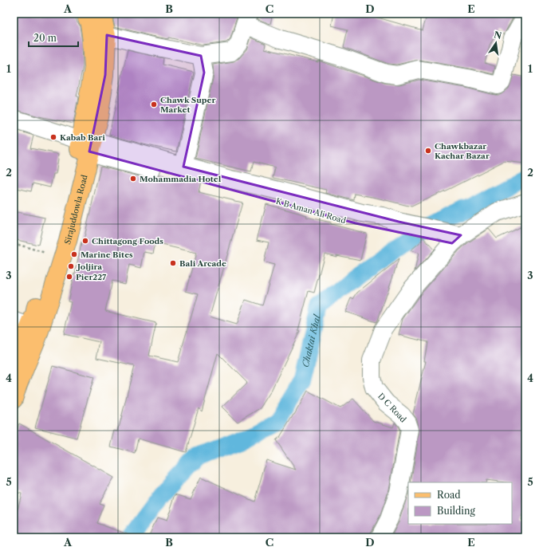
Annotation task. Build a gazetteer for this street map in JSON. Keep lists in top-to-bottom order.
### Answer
{
  "streets": {
    "main road": ["Sirajuddowla Road"],
    "street": ["K B Aman Ali Road", "D C Road"]
  },
  "crossings": [
    ["Sirajuddowla Road", "K B Aman Ali Road"],
    ["K B Aman Ali Road", "D C Road"]
  ],
  "water": ["Chaktai Khal"],
  "places": [
    "Chawk Super Market",
    "Kabab Bari",
    "Chawkbazar Kachar Bazar",
    "Mohammadia Hotel",
    "Chittagong Foods",
    "Marine Bites",
    "Bali Arcade",
    "Joljira",
    "Pier227"
  ],
  "legend": ["Road", "Building"],
  "scale_bar": "20 m",
  "north": "top",
  "grid": {
    "columns": [
      "A",
      "B",
      "C",
      "D",
      "E"
    ],
    "rows": [
      "1",
      "2",
      "3",
      "4",
      "5"
    ]
  }
}
